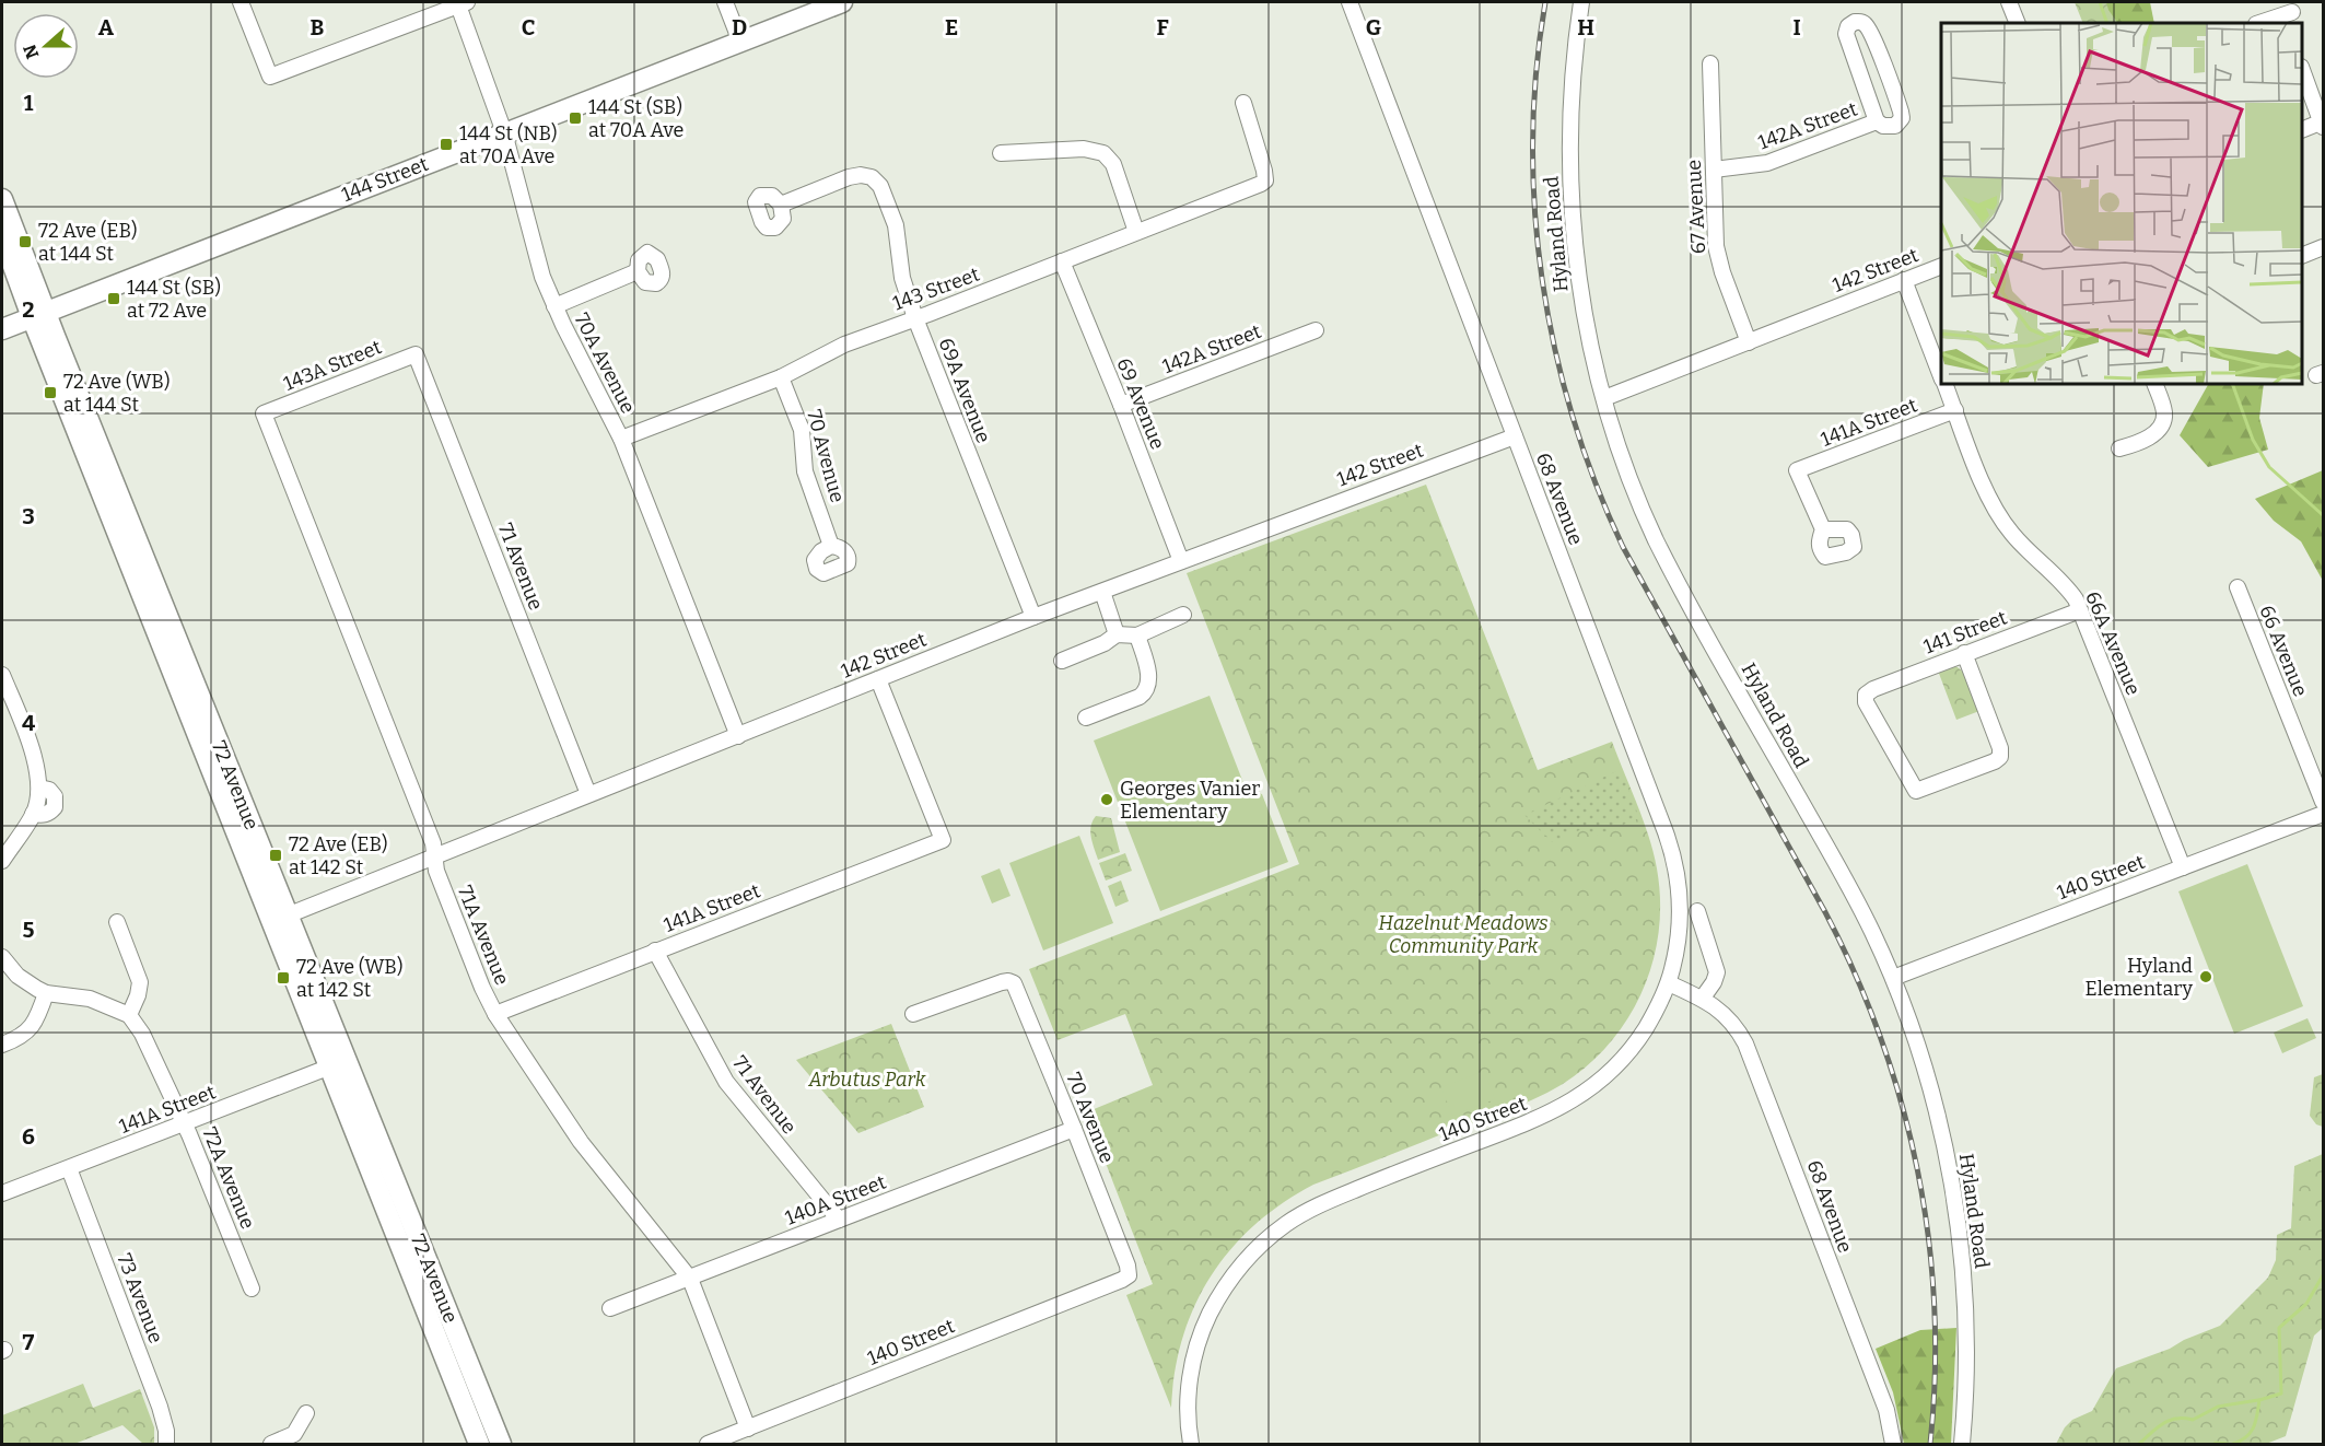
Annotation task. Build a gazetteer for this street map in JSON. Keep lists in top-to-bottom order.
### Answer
{
  "streets": {
    "main road": ["144 Street", "72 Avenue"],
    "street": [
      "142A Street",
      "67 Avenue",
      "Hyland Road",
      "142 Street",
      "143 Street",
      "70A Avenue",
      "143A Street",
      "69A Avenue",
      "69 Avenue",
      "141A Street",
      "70 Avenue",
      "68 Avenue",
      "71 Avenue",
      "141 Street",
      "66A Avenue",
      "66 Avenue",
      "140 Street",
      "71A Avenue",
      "72A Avenue",
      "140A Street",
      "73 Avenue"
    ]
  },
  "crossings": [
    ["142A Street", "67 Avenue"],
    ["142A Street", "69 Avenue"],
    ["144 Street", "70A Avenue"],
    ["144 Street", "72 Avenue"],
    ["67 Avenue", "142 Street"],
    ["Hyland Road", "142 Street"],
    ["Hyland Road", "140 Street"],
    ["142 Street", "70A Avenue"],
    ["142 Street", "69A Avenue"],
    ["142 Street", "69 Avenue"],
    ["142 Street", "141A Street"],
    ["142 Street", "68 Avenue"],
    ["142 Street", "71 Avenue"],
    ["142 Street", "66A Avenue"],
    ["142 Street", "72 Avenue"],
    ["142 Street", "71A Avenue"],
    ["143 Street", "70A Avenue"],
    ["143 Street", "69A Avenue"],
    ["143 Street", "69 Avenue"],
    ["143 Street", "70 Avenue"],
    ["143A Street", "71 Avenue"],
    ["143A Street", "71A Avenue"],
    ["141A Street", "71 Avenue"],
    ["141A Street", "66A Avenue"],
    ["141A Street", "72 Avenue"],
    ["141A Street", "71A Avenue"],
    ["141A Street", "72A Avenue"],
    ["141A Street", "73 Avenue"],
    ["70 Avenue", "140 Street"],
    ["70 Avenue", "140A Street"],
    ["68 Avenue", "140 Street"],
    ["71 Avenue", "140A Street"],
    ["141 Street", "66A Avenue"],
    ["66A Avenue", "140 Street"],
    ["140 Street", "71A Avenue"],
    ["71A Avenue", "140A Street"]
  ],
  "parks": ["Hazelnut Meadows Community Park", "Arbutus Park"],
  "places": {
    "transit": [
      "144 St (SB) at 70A Ave",
      "144 St (NB) at 70A Ave",
      "72 Ave (EB) at 144 St",
      "144 St (SB) at 72 Ave",
      "72 Ave (WB) at 144 St",
      "72 Ave (EB) at 142 St",
      "72 Ave (WB) at 142 St"
    ],
    "other": ["Georges Vanier Elementary", "Hyland Elementary"]
  },
  "north": "left",
  "grid": {
    "columns": [
      "A",
      "B",
      "C",
      "D",
      "E",
      "F",
      "G",
      "H",
      "I"
    ],
    "rows": [
      "1",
      "2",
      "3",
      "4",
      "5",
      "6",
      "7"
    ]
  }
}
